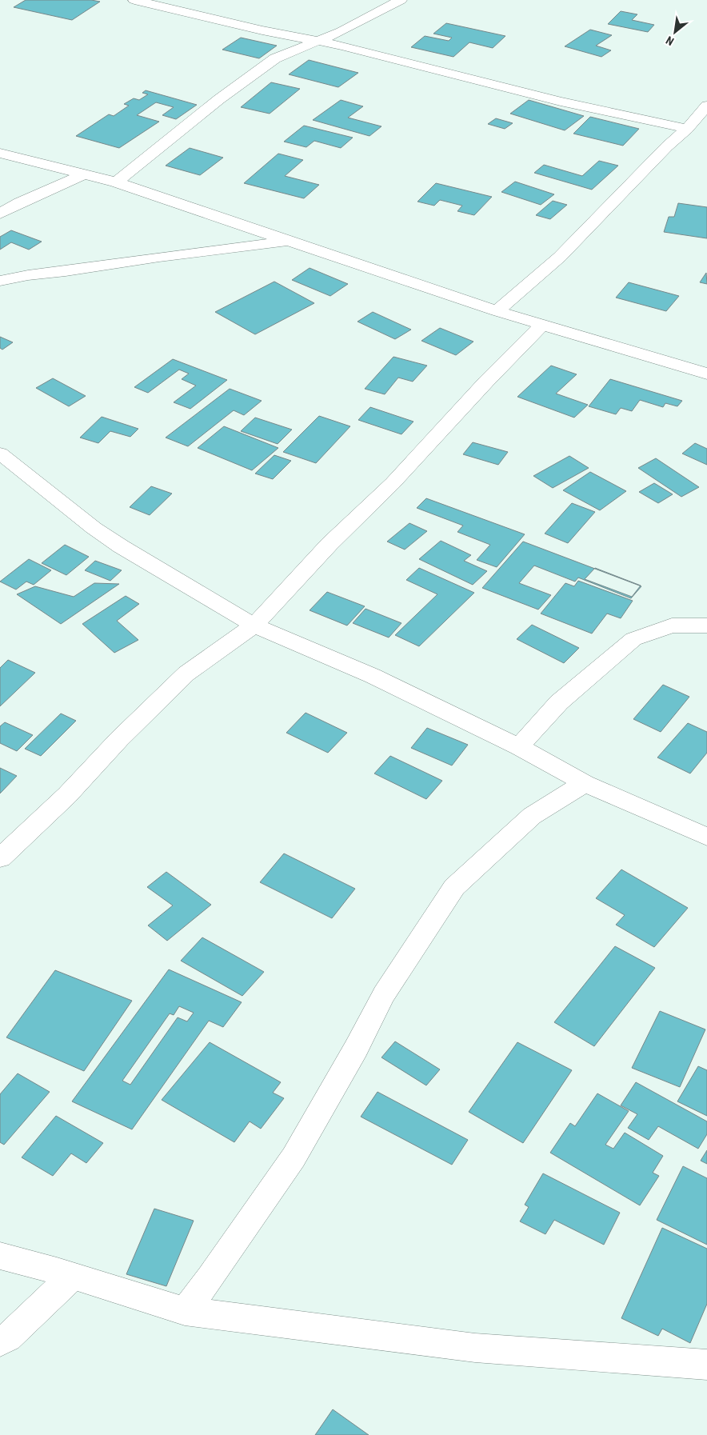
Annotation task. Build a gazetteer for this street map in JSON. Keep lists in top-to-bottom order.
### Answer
{
  "north": "bottom left"
}
